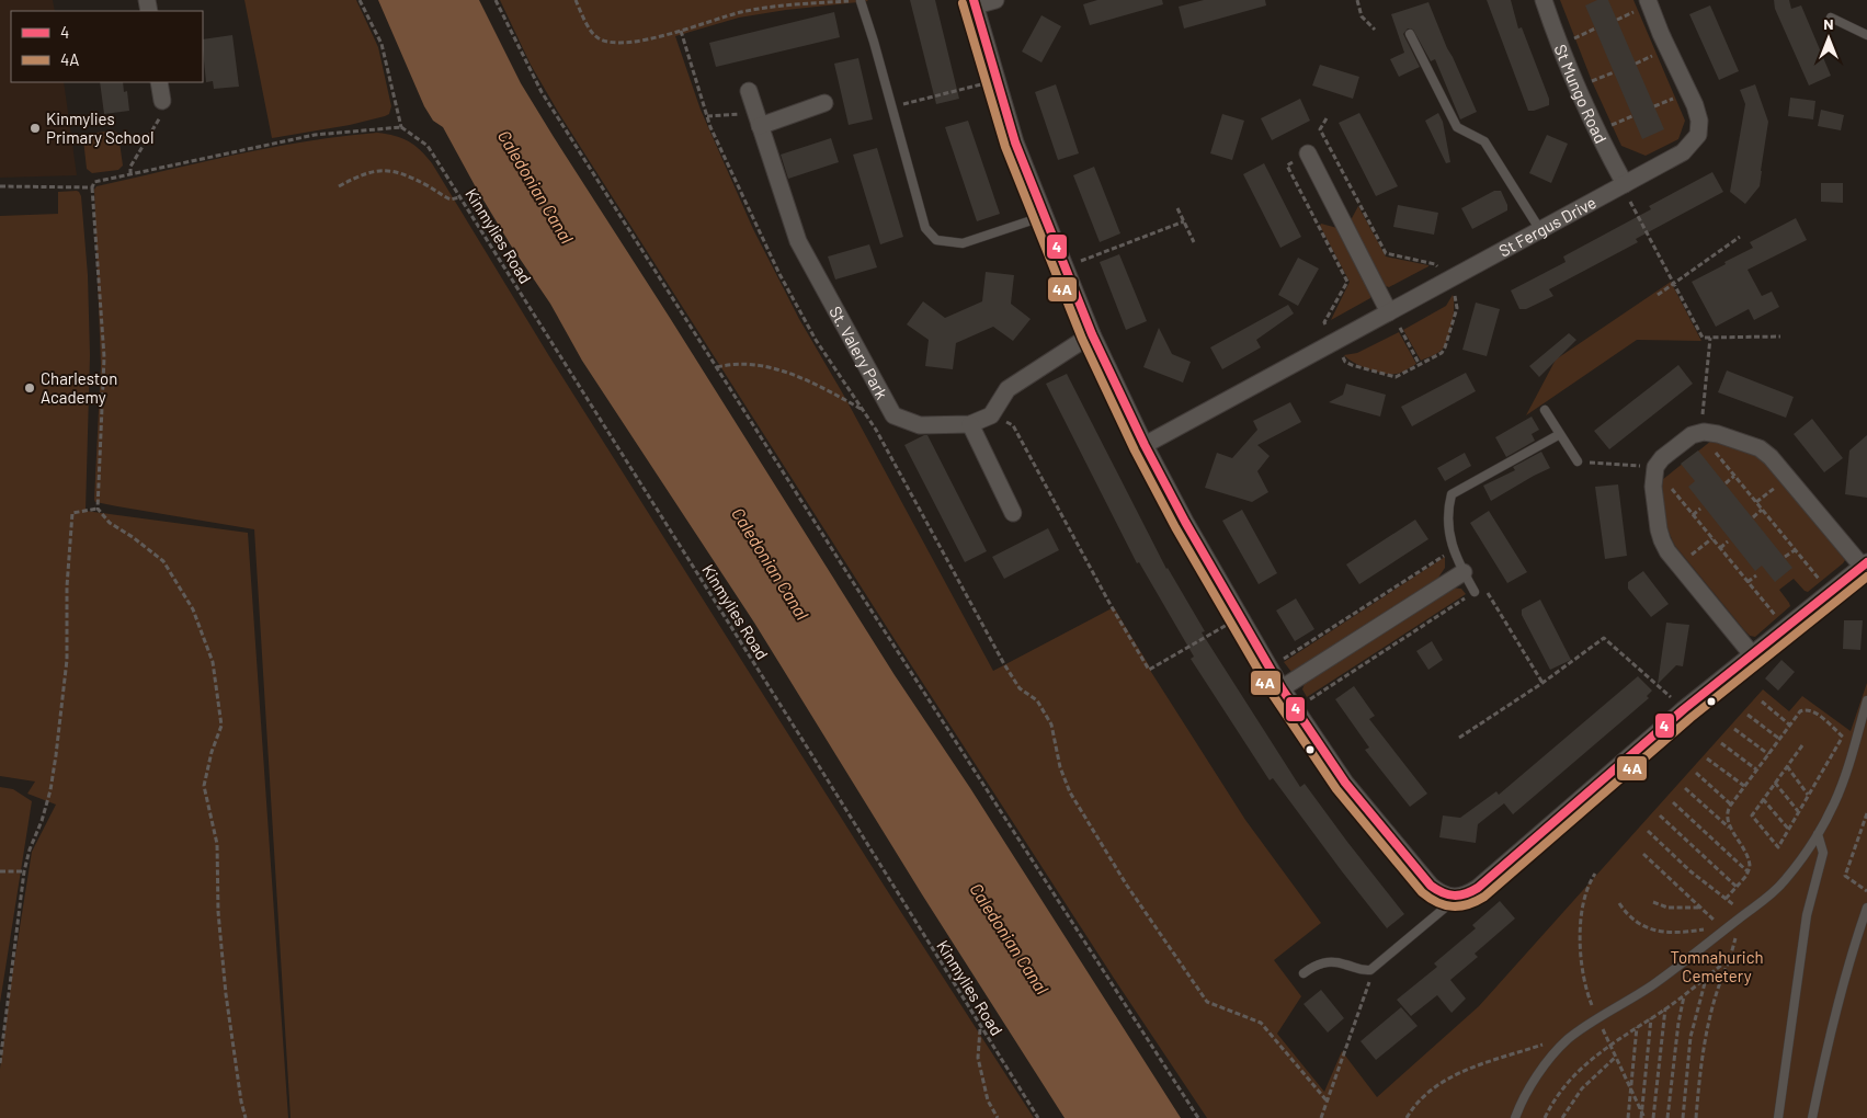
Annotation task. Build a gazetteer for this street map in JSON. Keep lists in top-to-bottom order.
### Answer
{
  "streets": {
    "street": ["St Mungo Road", "St Fergus Drive", "St. Valery Park"],
    "path": ["Kinmylies Road"]
  },
  "crossings": [
    ["St Mungo Road", "St Fergus Drive"]
  ],
  "water": ["Caledonian Canal"],
  "parks": ["Tomnahurich Cemetery"],
  "places": ["Kinmylies Primary School", "Charleston Academy"],
  "lines": ["transit line 4", "transit line 4A"],
  "legend": ["4", "4A"],
  "north": "top"
}
